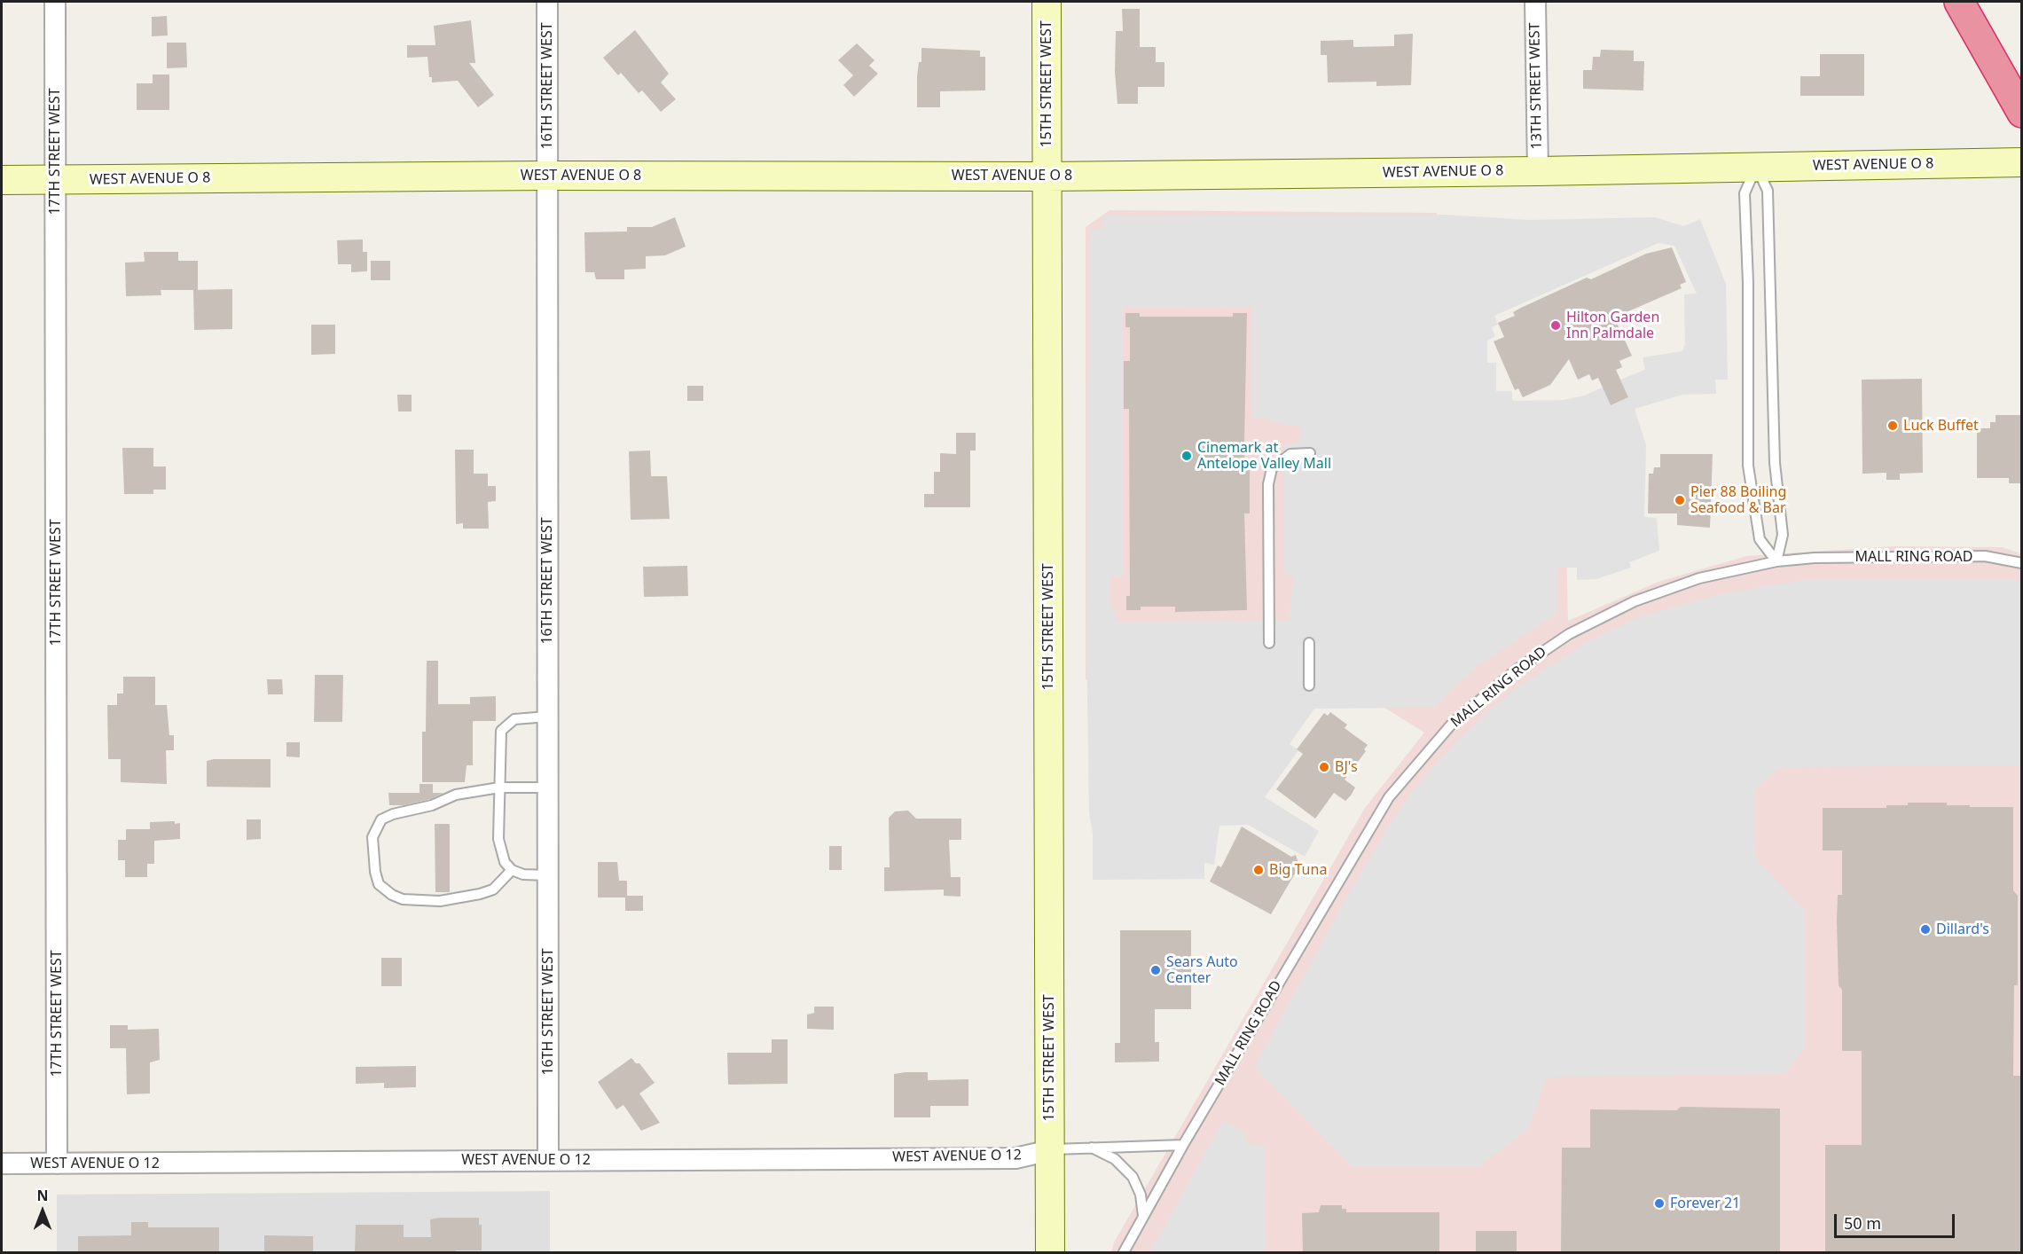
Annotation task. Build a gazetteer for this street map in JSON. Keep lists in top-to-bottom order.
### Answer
{
  "streets": {
    "street": [
      "15TH STREET WEST",
      "16TH STREET WEST",
      "13TH STREET WEST",
      "17TH STREET WEST",
      "WEST AVENUE O 8",
      "WEST AVENUE O 12"
    ],
    "lane": ["MALL RING ROAD"]
  },
  "crossings": [
    ["15TH STREET WEST", "WEST AVENUE O 8"],
    ["15TH STREET WEST", "WEST AVENUE O 12"],
    ["16TH STREET WEST", "WEST AVENUE O 8"],
    ["16TH STREET WEST", "WEST AVENUE O 12"],
    ["13TH STREET WEST", "WEST AVENUE O 8"],
    ["17TH STREET WEST", "WEST AVENUE O 8"],
    ["17TH STREET WEST", "WEST AVENUE O 12"]
  ],
  "places": [
    "Hilton Garden Inn Palmdale",
    "Luck Buffet",
    "Cinemark at Antelope Valley Mall",
    "Pier 88 Boiling Seafood & Bar",
    "BJ's",
    "Big Tuna",
    "Dillard's",
    "Sears Auto Center",
    "Forever 21"
  ],
  "scale_bar": "50 m",
  "north": "top"
}
